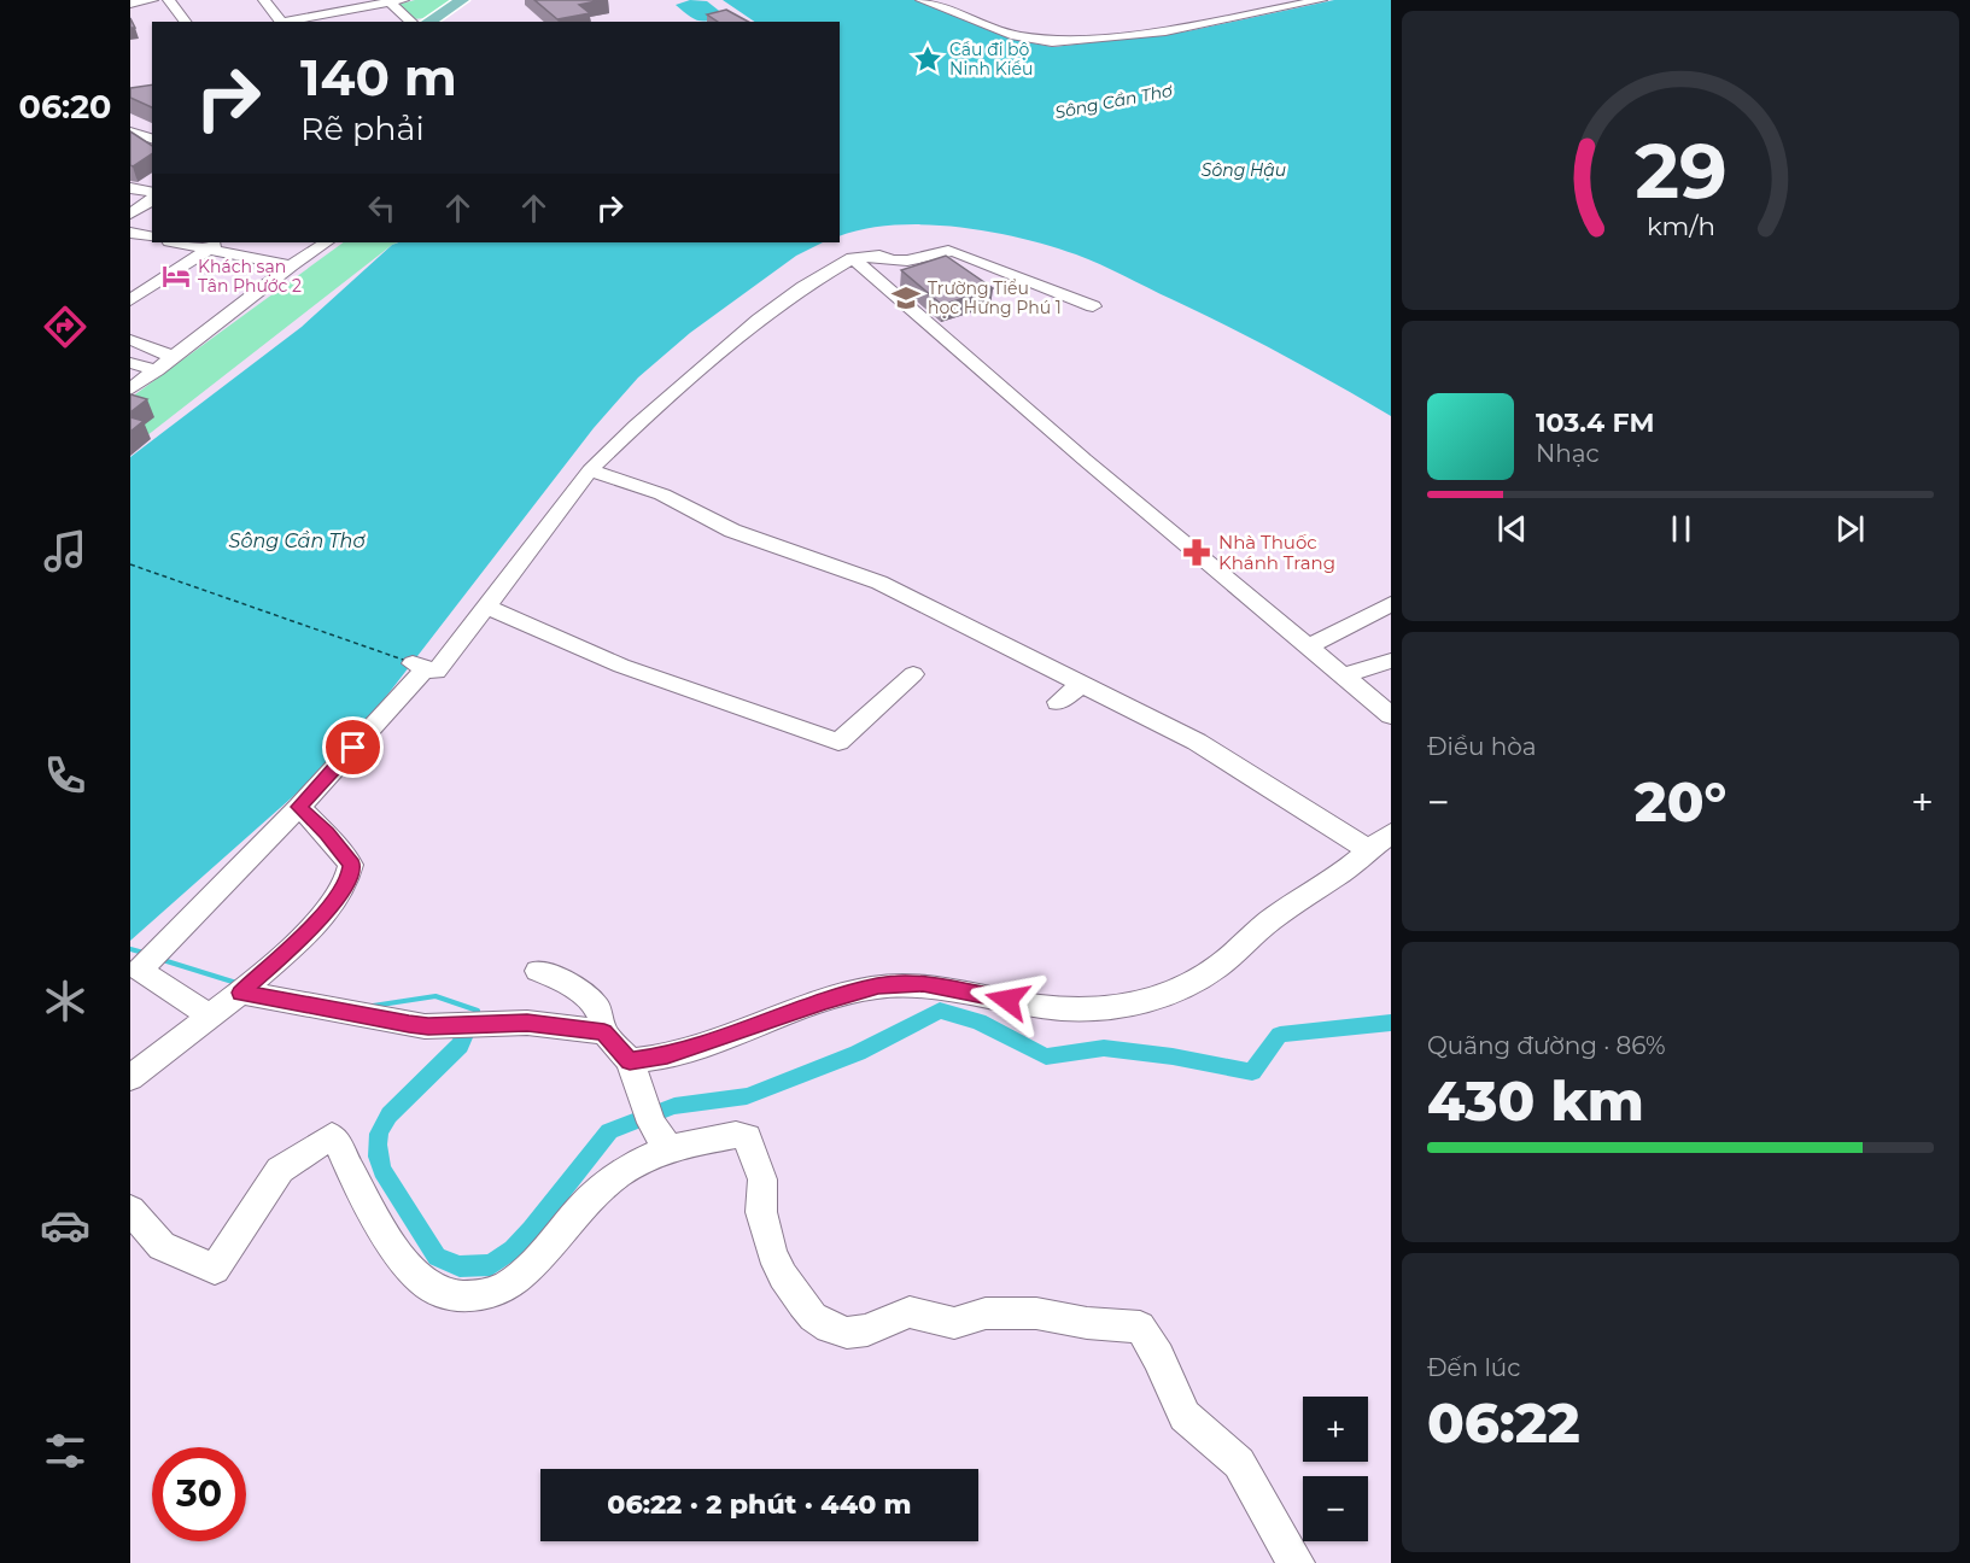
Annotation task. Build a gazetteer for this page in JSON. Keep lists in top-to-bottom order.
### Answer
{
  "water": ["Sông Cần Thơ", "Sông Hậu"],
  "places": {
    "place": ["Cầu đi bộ Ninh Kiều"],
    "hotel": ["Khách sạn Tân Phước 2"],
    "school or university": ["Trường Tiểu học Hưng Phú 1"],
    "pharmacy": ["Nhà Thuốc Khánh Trang"]
  },
  "page": {
    "tabs": "06:20",
    "turn": ["140 m", "Rẽ phải"],
    "song": ["103.4 FM", "Nhạc"],
    "tile": [
      "Điều hòa",
      ["Quãng đường · 86%", "430 km"],
      ["Đến lúc", "06:22"]
    ],
    "heat": ["−", "20°", "+"],
    "map_buttons": ["+", "−"],
    "limit": "30",
    "trip": "06:22 · 2 phút · 440 m",
    "gauge": ["29", "km/h"]
  }
}
